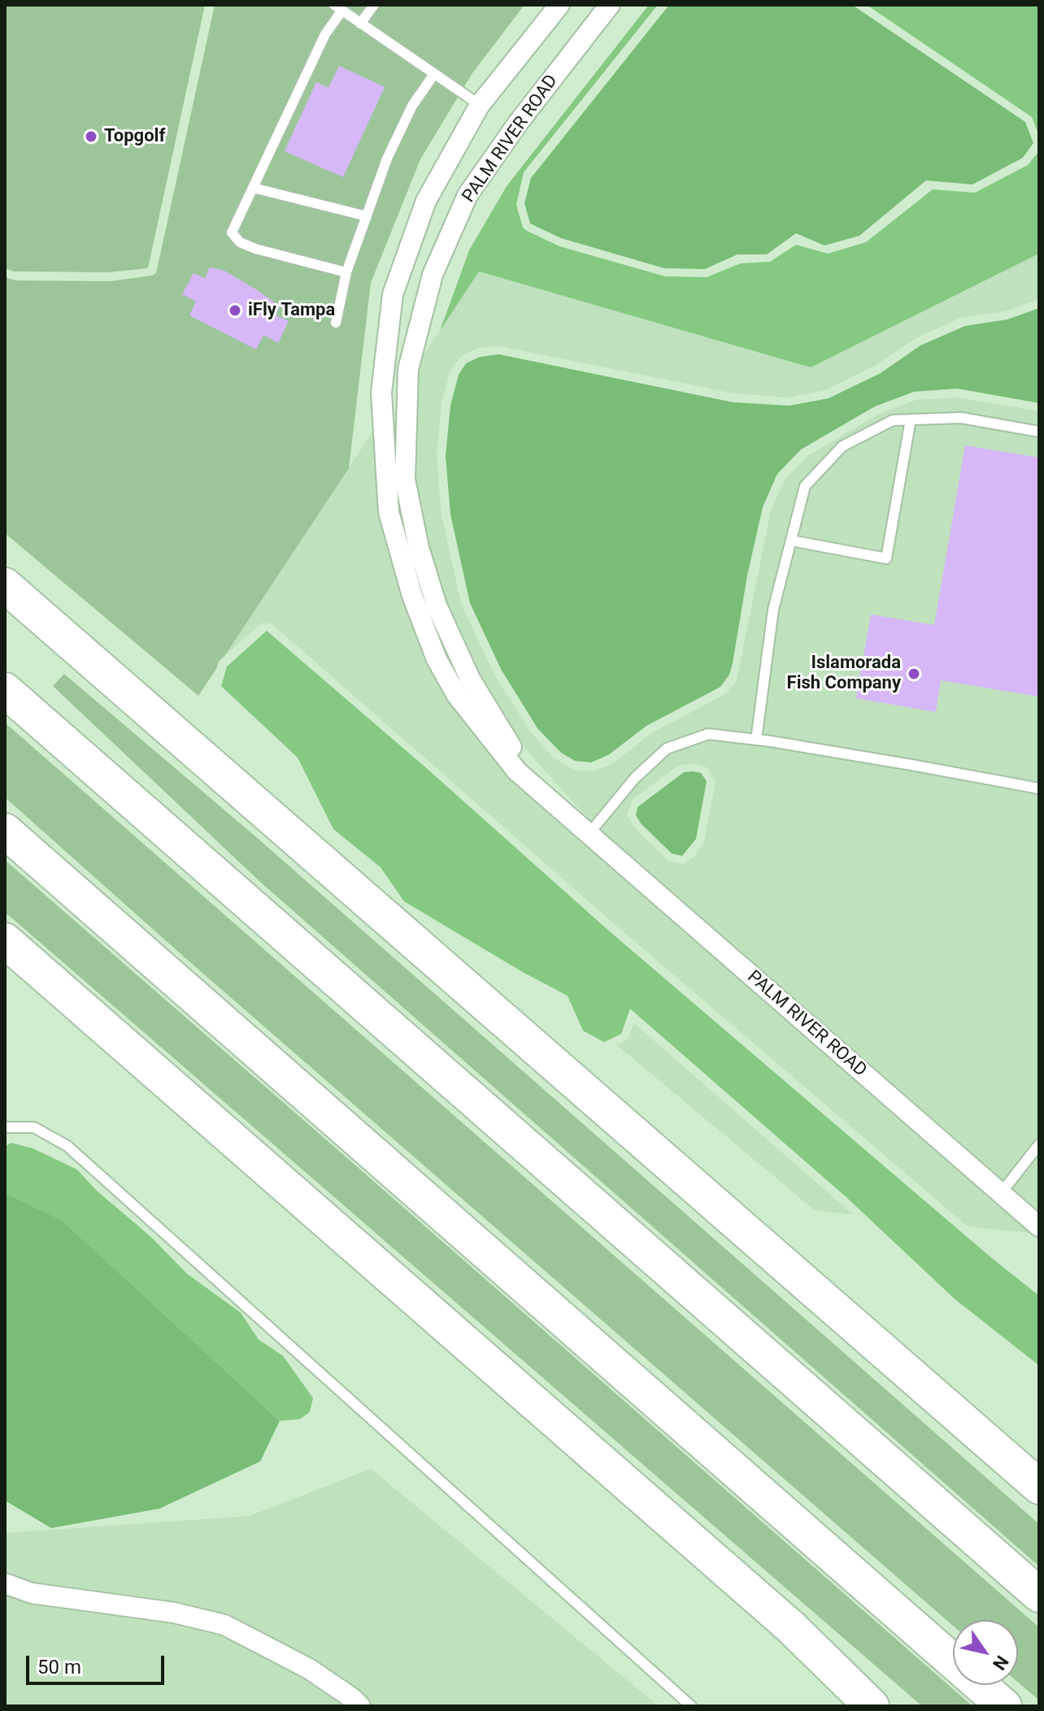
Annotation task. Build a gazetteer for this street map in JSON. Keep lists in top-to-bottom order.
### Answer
{
  "streets": {
    "street": ["PALM RIVER ROAD"]
  },
  "places": ["Topgolf", "iFly Tampa", "Islamorada Fish Company"],
  "scale_bar": "50 m",
  "north": "bottom right"
}
